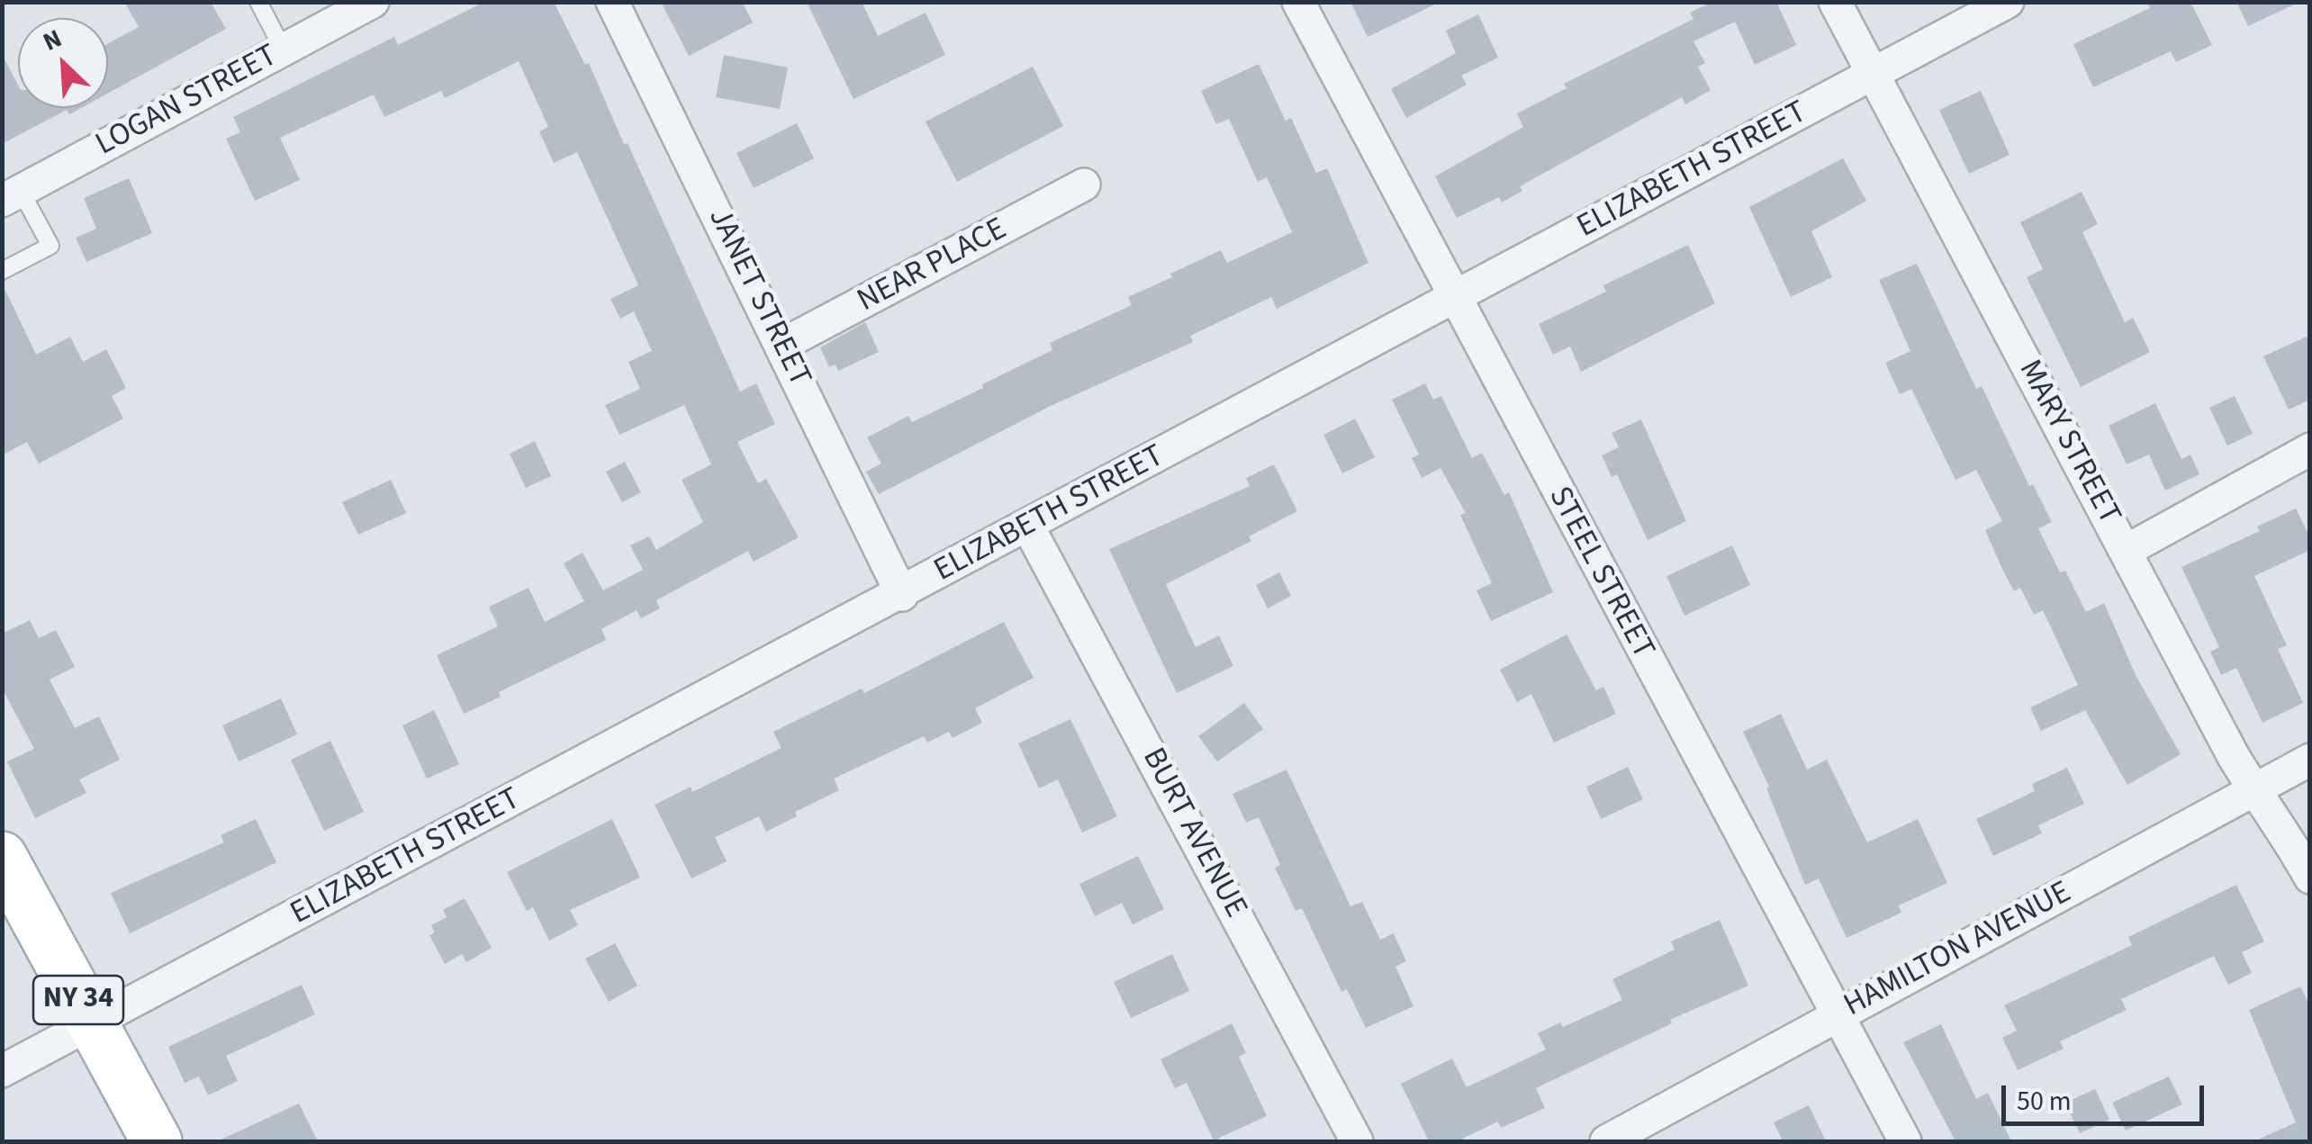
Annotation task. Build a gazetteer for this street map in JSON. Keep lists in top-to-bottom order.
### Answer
{
  "streets": {
    "main road": ["NY 34"],
    "street": [
      "LOGAN STREET",
      "ELIZABETH STREET",
      "NEAR PLACE",
      "JANET STREET",
      "MARY STREET",
      "STEEL STREET",
      "BURT AVENUE",
      "HAMILTON AVENUE"
    ]
  },
  "crossings": [
    ["ELIZABETH STREET", "JANET STREET"],
    ["ELIZABETH STREET", "MARY STREET"],
    ["ELIZABETH STREET", "STEEL STREET"],
    ["ELIZABETH STREET", "BURT AVENUE"],
    ["ELIZABETH STREET", "NY 34"],
    ["NEAR PLACE", "JANET STREET"],
    ["MARY STREET", "HAMILTON AVENUE"],
    ["STEEL STREET", "HAMILTON AVENUE"]
  ],
  "scale_bar": "50 m",
  "north": "top left"
}
